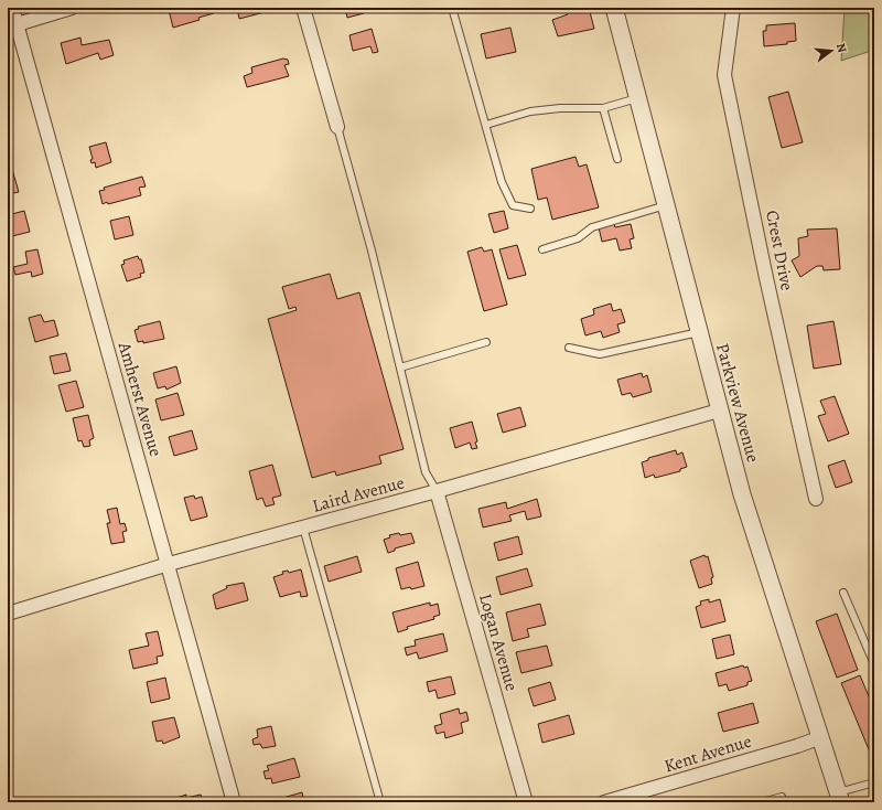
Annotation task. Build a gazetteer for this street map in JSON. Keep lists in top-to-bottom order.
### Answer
{
  "streets": {
    "street": [
      "Crest Drive",
      "Amherst Avenue",
      "Parkview Avenue",
      "Laird Avenue",
      "Logan Avenue",
      "Kent Avenue"
    ]
  },
  "crossings": [
    ["Amherst Avenue", "Laird Avenue"],
    ["Parkview Avenue", "Laird Avenue"],
    ["Parkview Avenue", "Kent Avenue"],
    ["Laird Avenue", "Logan Avenue"]
  ],
  "north": "right"
}
